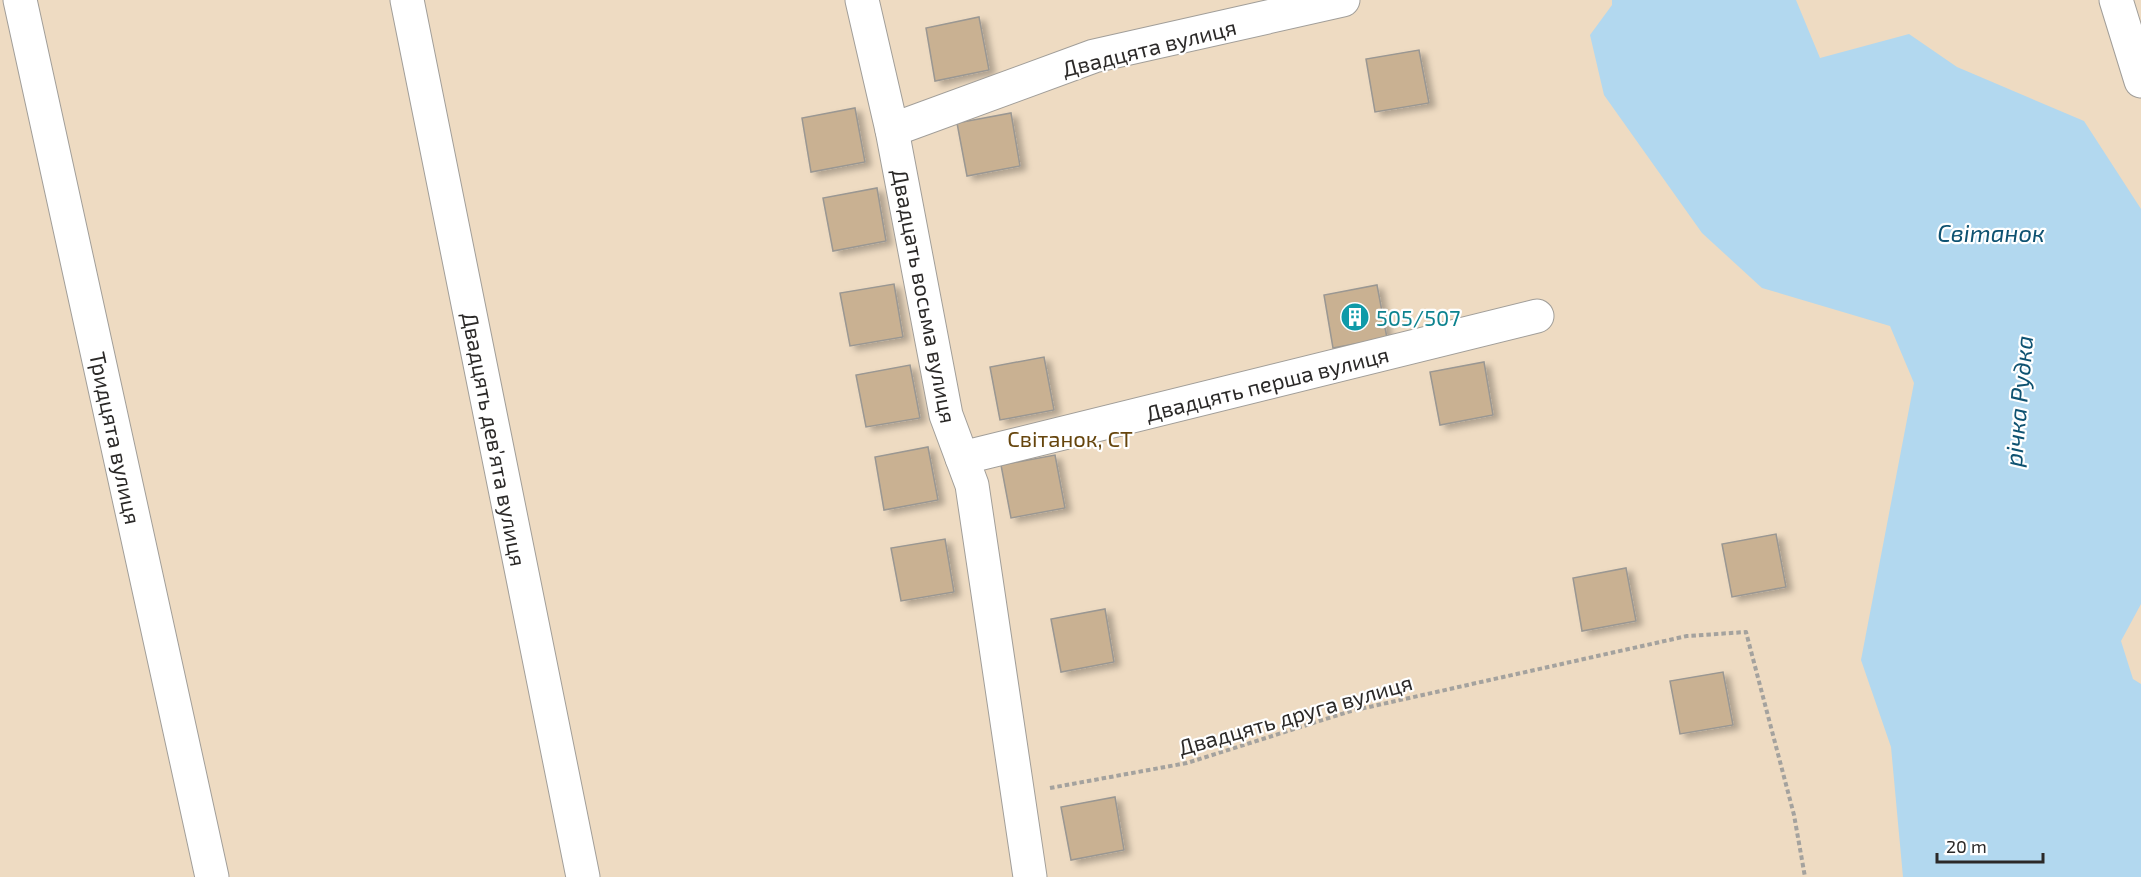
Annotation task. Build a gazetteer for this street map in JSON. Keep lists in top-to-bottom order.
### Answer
{
  "streets": {
    "street": [
      "Двадцята вулиця",
      "Двадцать восьма вулиця",
      "Двадцять перша вулиця",
      "Тридцята вулиця",
      "Двадцять дев’ята вулиця"
    ],
    "path": ["Двадцять друга вулиця"]
  },
  "crossings": [
    ["Двадцята вулиця", "Двадцать восьма вулиця"],
    ["Двадцать восьма вулиця", "Двадцять перша вулиця"],
    ["Двадцать восьма вулиця", "Двадцять друга вулиця"]
  ],
  "water": ["Світанок", "річка Рудка"],
  "parks": ["Світанок, СТ"],
  "places": {
    "building": ["505/507"]
  },
  "scale_bar": "20 m"
}
